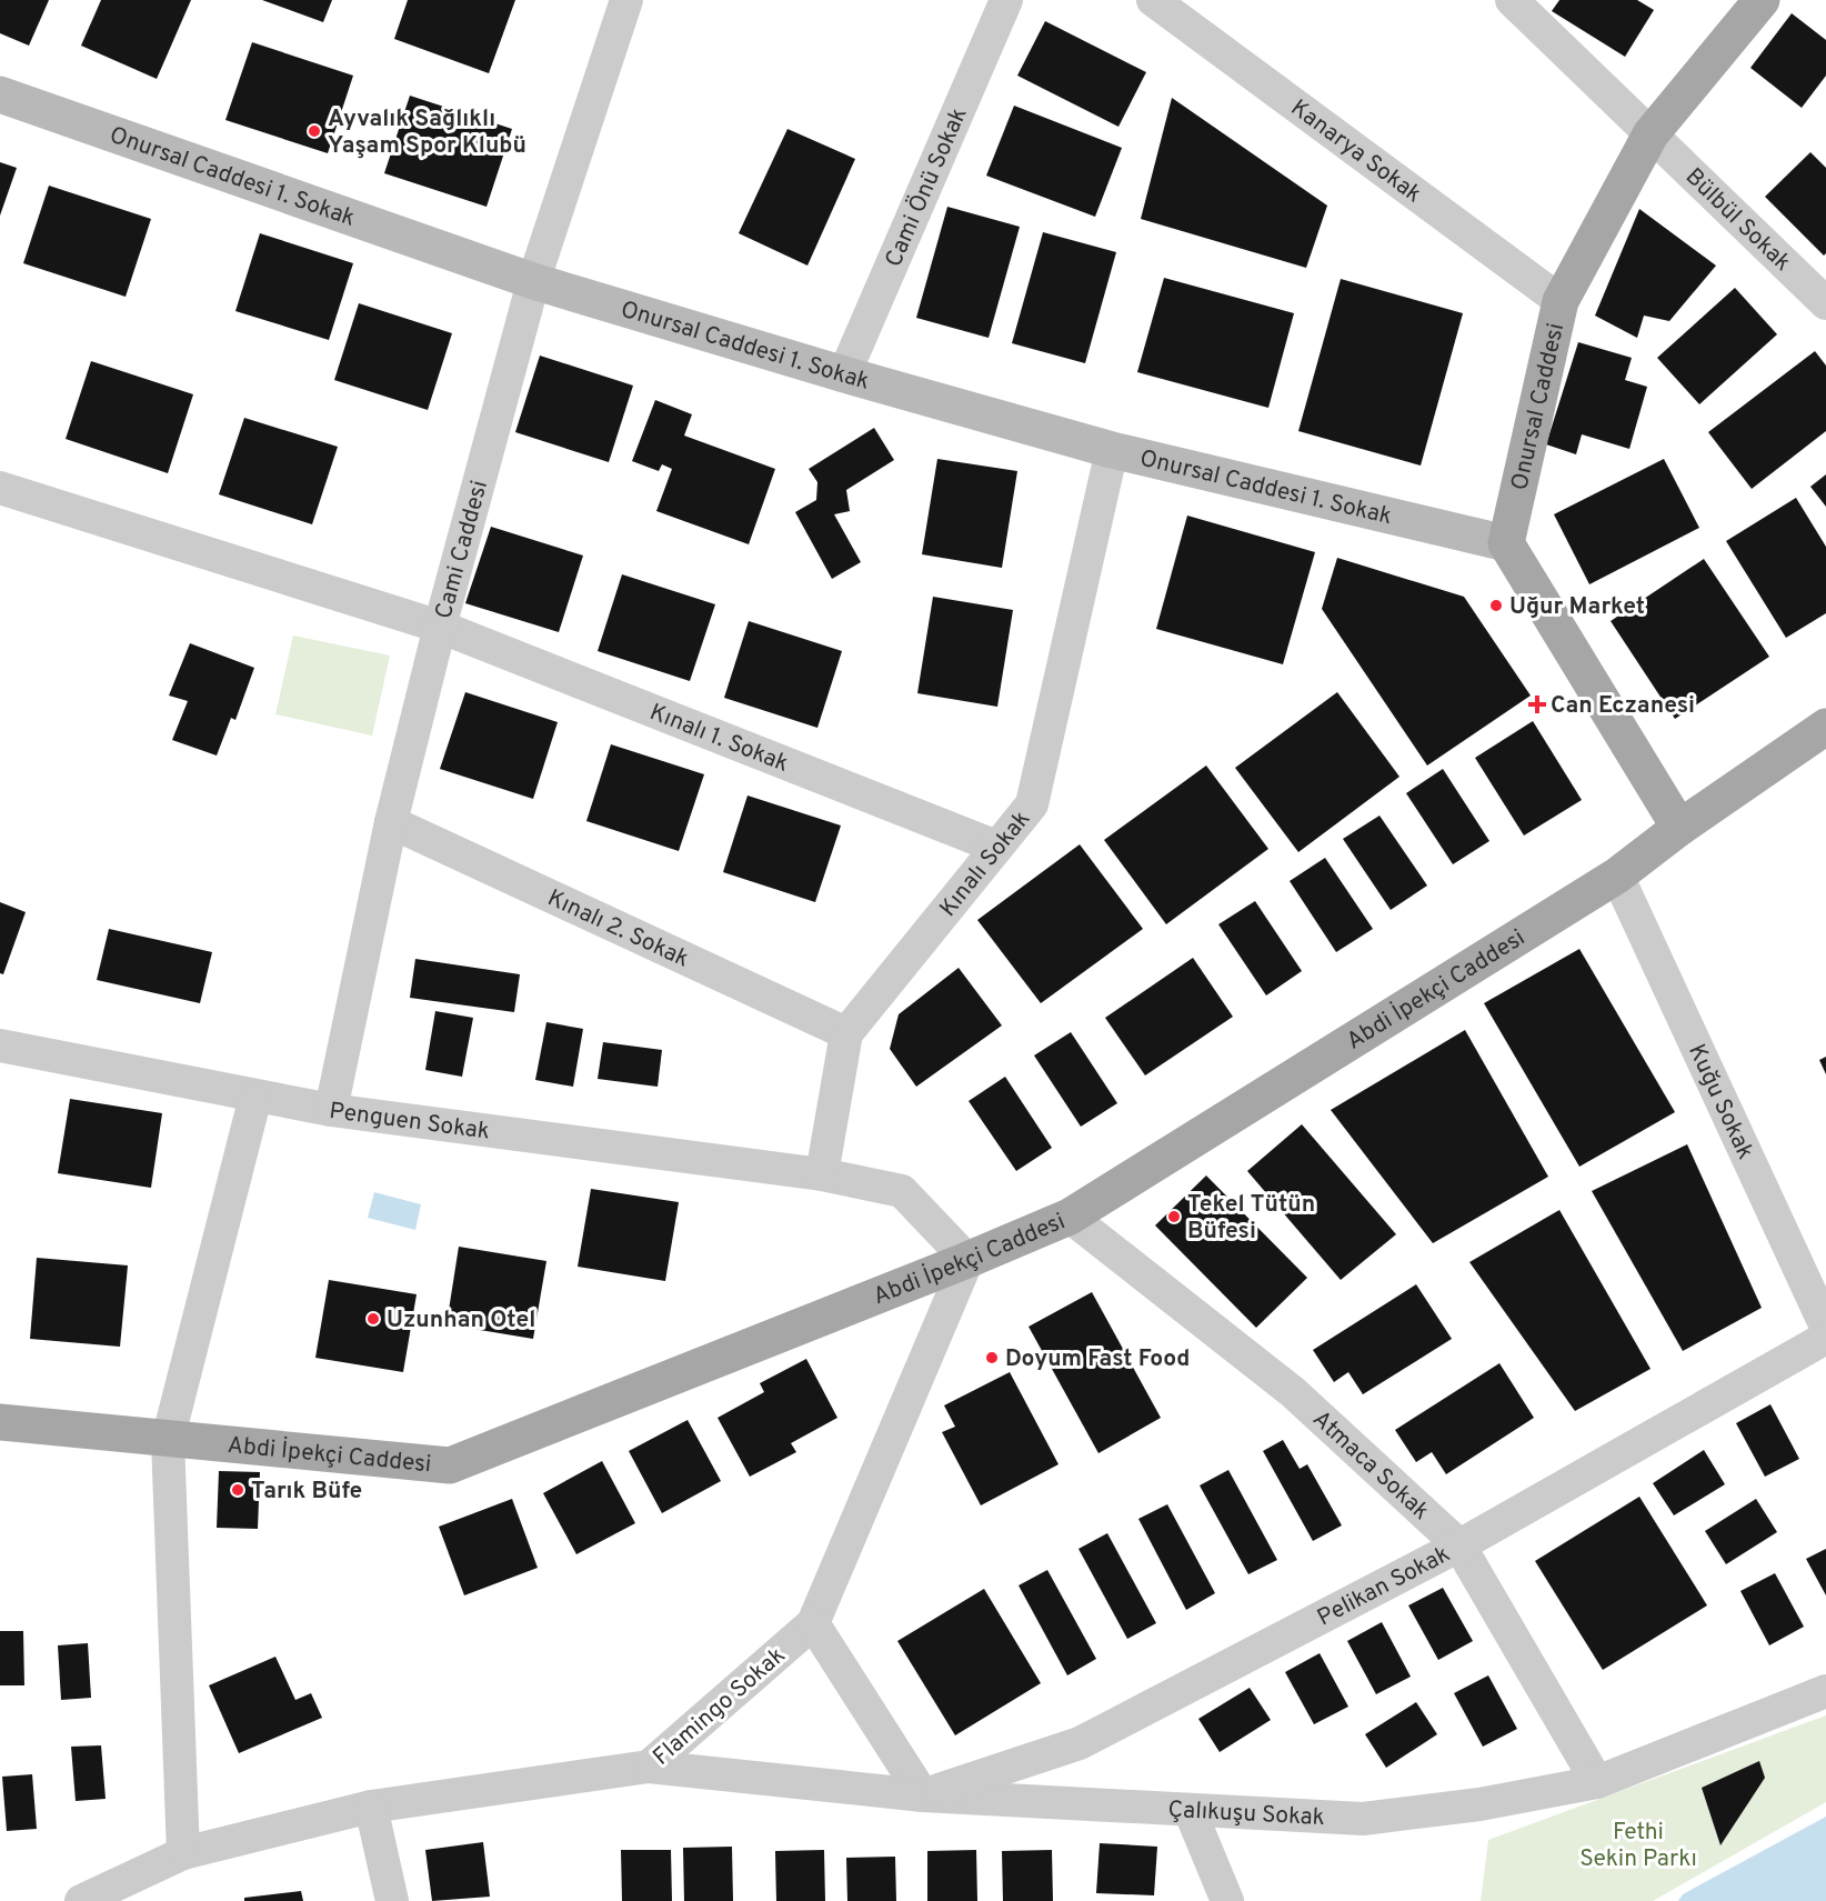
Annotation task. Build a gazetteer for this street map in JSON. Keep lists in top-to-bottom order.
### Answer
{
  "streets": {
    "main road": ["Onursal Caddesi", "Abdi İpekçi Caddesi"],
    "street": [
      "Kanarya Sokak",
      "Onursal Caddesi 1. Sokak",
      "Cami Önü Sokak",
      "Bülbül Sokak",
      "Cami Caddesi",
      "Kınalı 1. Sokak",
      "Kınalı Sokak",
      "Kınalı 2. Sokak",
      "Kuğu Sokak",
      "Penguen Sokak",
      "Atmaca Sokak",
      "Pelikan Sokak",
      "Flamingo Sokak",
      "Çalıkuşu Sokak"
    ]
  },
  "crossings": [
    ["Kanarya Sokak", "Onursal Caddesi"],
    ["Onursal Caddesi 1. Sokak", "Cami Önü Sokak"],
    ["Onursal Caddesi 1. Sokak", "Onursal Caddesi"],
    ["Onursal Caddesi 1. Sokak", "Cami Caddesi"],
    ["Onursal Caddesi 1. Sokak", "Kınalı Sokak"],
    ["Bülbül Sokak", "Onursal Caddesi"],
    ["Cami Caddesi", "Kınalı 1. Sokak"],
    ["Cami Caddesi", "Kınalı 2. Sokak"],
    ["Cami Caddesi", "Penguen Sokak"],
    ["Kınalı 1. Sokak", "Kınalı Sokak"],
    ["Kınalı Sokak", "Kınalı 2. Sokak"],
    ["Kınalı Sokak", "Penguen Sokak"],
    ["Abdi İpekçi Caddesi", "Kuğu Sokak"],
    ["Abdi İpekçi Caddesi", "Penguen Sokak"],
    ["Abdi İpekçi Caddesi", "Atmaca Sokak"],
    ["Abdi İpekçi Caddesi", "Flamingo Sokak"],
    ["Penguen Sokak", "Flamingo Sokak"],
    ["Atmaca Sokak", "Pelikan Sokak"],
    ["Atmaca Sokak", "Çalıkuşu Sokak"],
    ["Pelikan Sokak", "Çalıkuşu Sokak"],
    ["Flamingo Sokak", "Çalıkuşu Sokak"]
  ],
  "parks": ["Fethi Sekin Parkı"],
  "places": {
    "other": [
      "Ayvalık Sağlıklı Yaşam Spor Klubü",
      "Uğur Market",
      "Tekel Tütün Büfesi",
      "Uzunhan Otel",
      "Doyum Fast Food",
      "Tarık Büfe"
    ],
    "health": ["Can Eczanesi"]
  }
}
